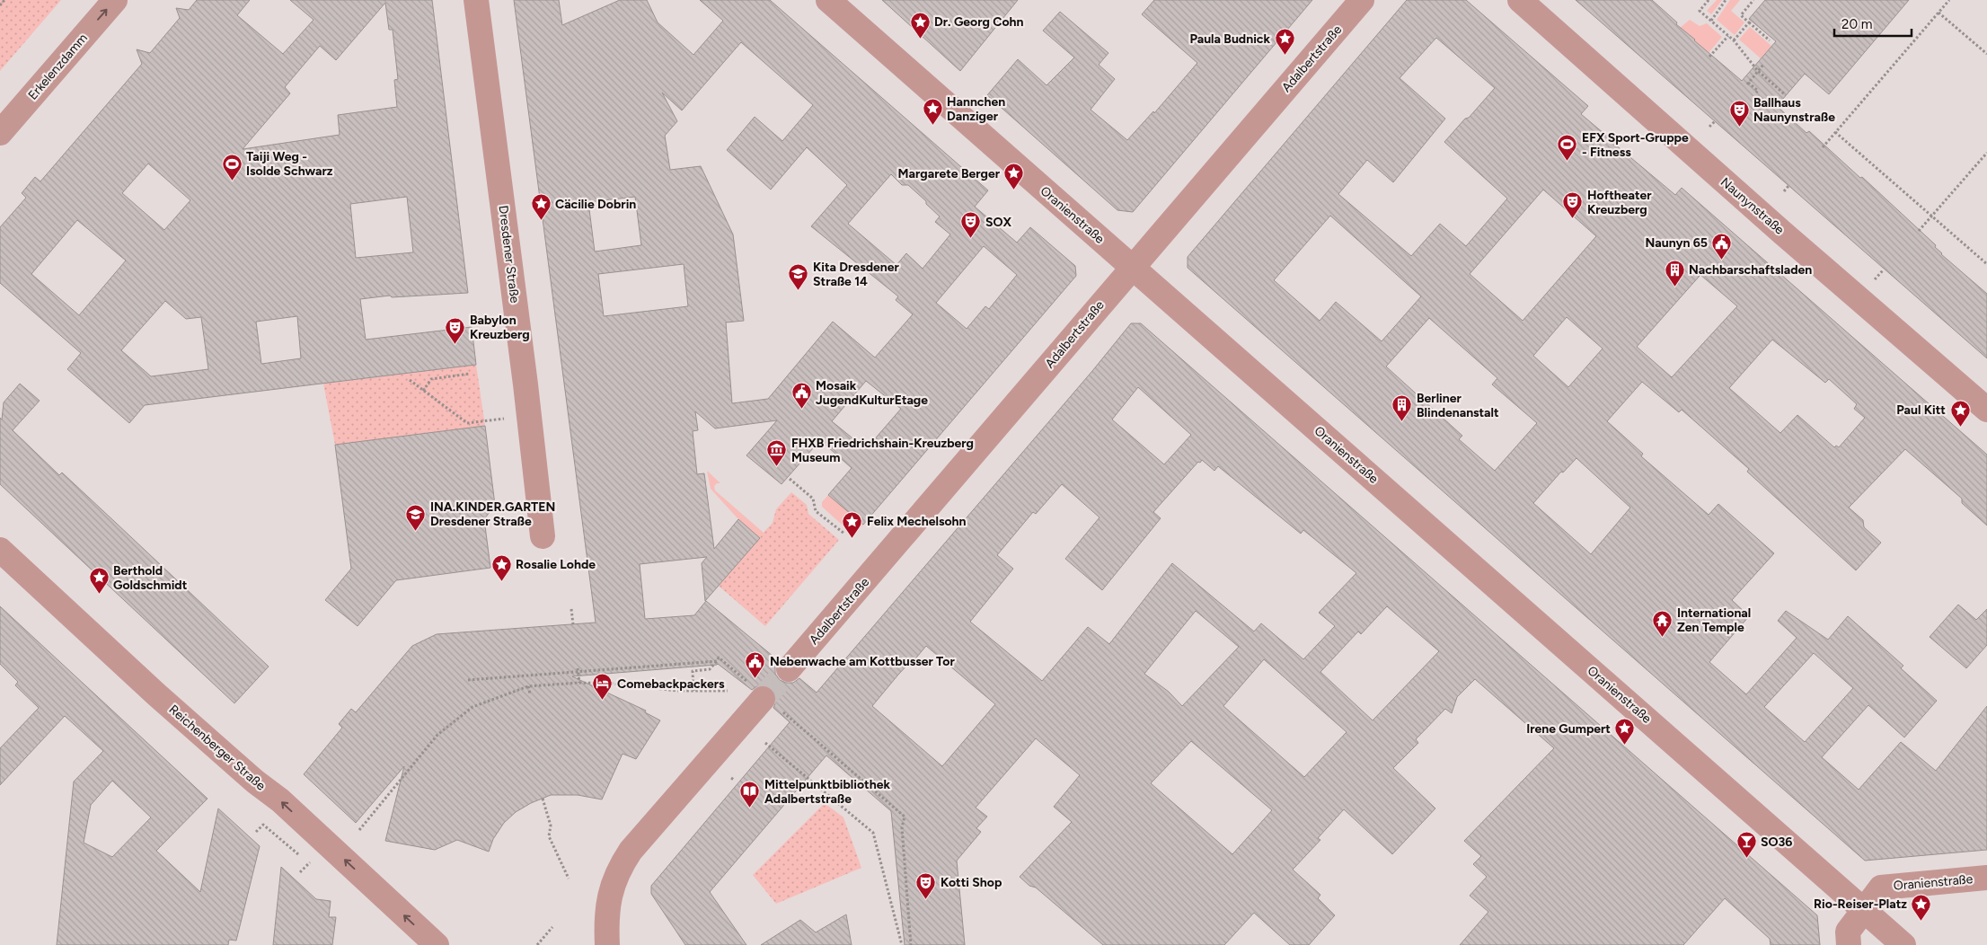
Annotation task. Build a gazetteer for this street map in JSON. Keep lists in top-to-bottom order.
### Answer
{
  "streets": {
    "street": [
      "Adalbertstraße",
      "Erkelenzdamm",
      "Naunynstraße",
      "Oranienstraße",
      "Dresdener Straße",
      "Reichenberger Straße"
    ]
  },
  "crossings": [
    ["Adalbertstraße", "Oranienstraße"]
  ],
  "one_way": ["Erkelenzdamm", "Reichenberger Straße"],
  "places": {
    "place": [
      "Dr. Georg Cohn",
      "Paula Budnick",
      "Hannchen Danziger",
      "Margarete Berger",
      "Cäcilie Dobrin",
      "Paul Kitt",
      "Felix Mechelsohn",
      "Rosalie Lohde",
      "Berthold Goldschmidt",
      "Irene Gumpert",
      "Rio-Reiser-Platz"
    ],
    "theatre": [
      "Ballhaus Naunynstraße",
      "Hoftheater Kreuzberg",
      "SOX",
      "Babylon Kreuzberg",
      "Kotti Shop"
    ],
    "sports": ["EFX Sport-Gruppe - Fitness", "Taiji Weg - Isolde Schwarz"],
    "public building": ["Naunyn 65", "Mosaik JugendKulturEtage", "Nebenwache am Kottbusser Tor"],
    "building": ["Nachbarschaftsladen", "Berliner Blindenanstalt"],
    "school or university": ["Kita Dresdener Straße 14", "INA.KINDER.GARTEN Dresdener Straße"],
    "museum": ["FHXB Friedrichshain-Kreuzberg Museum"],
    "temple": ["International Zen Temple"],
    "hotel": ["Comebackpackers"],
    "library": ["Mittelpunktbibliothek Adalbertstraße"],
    "bar": ["SO36"]
  },
  "scale_bar": "20 m"
}
